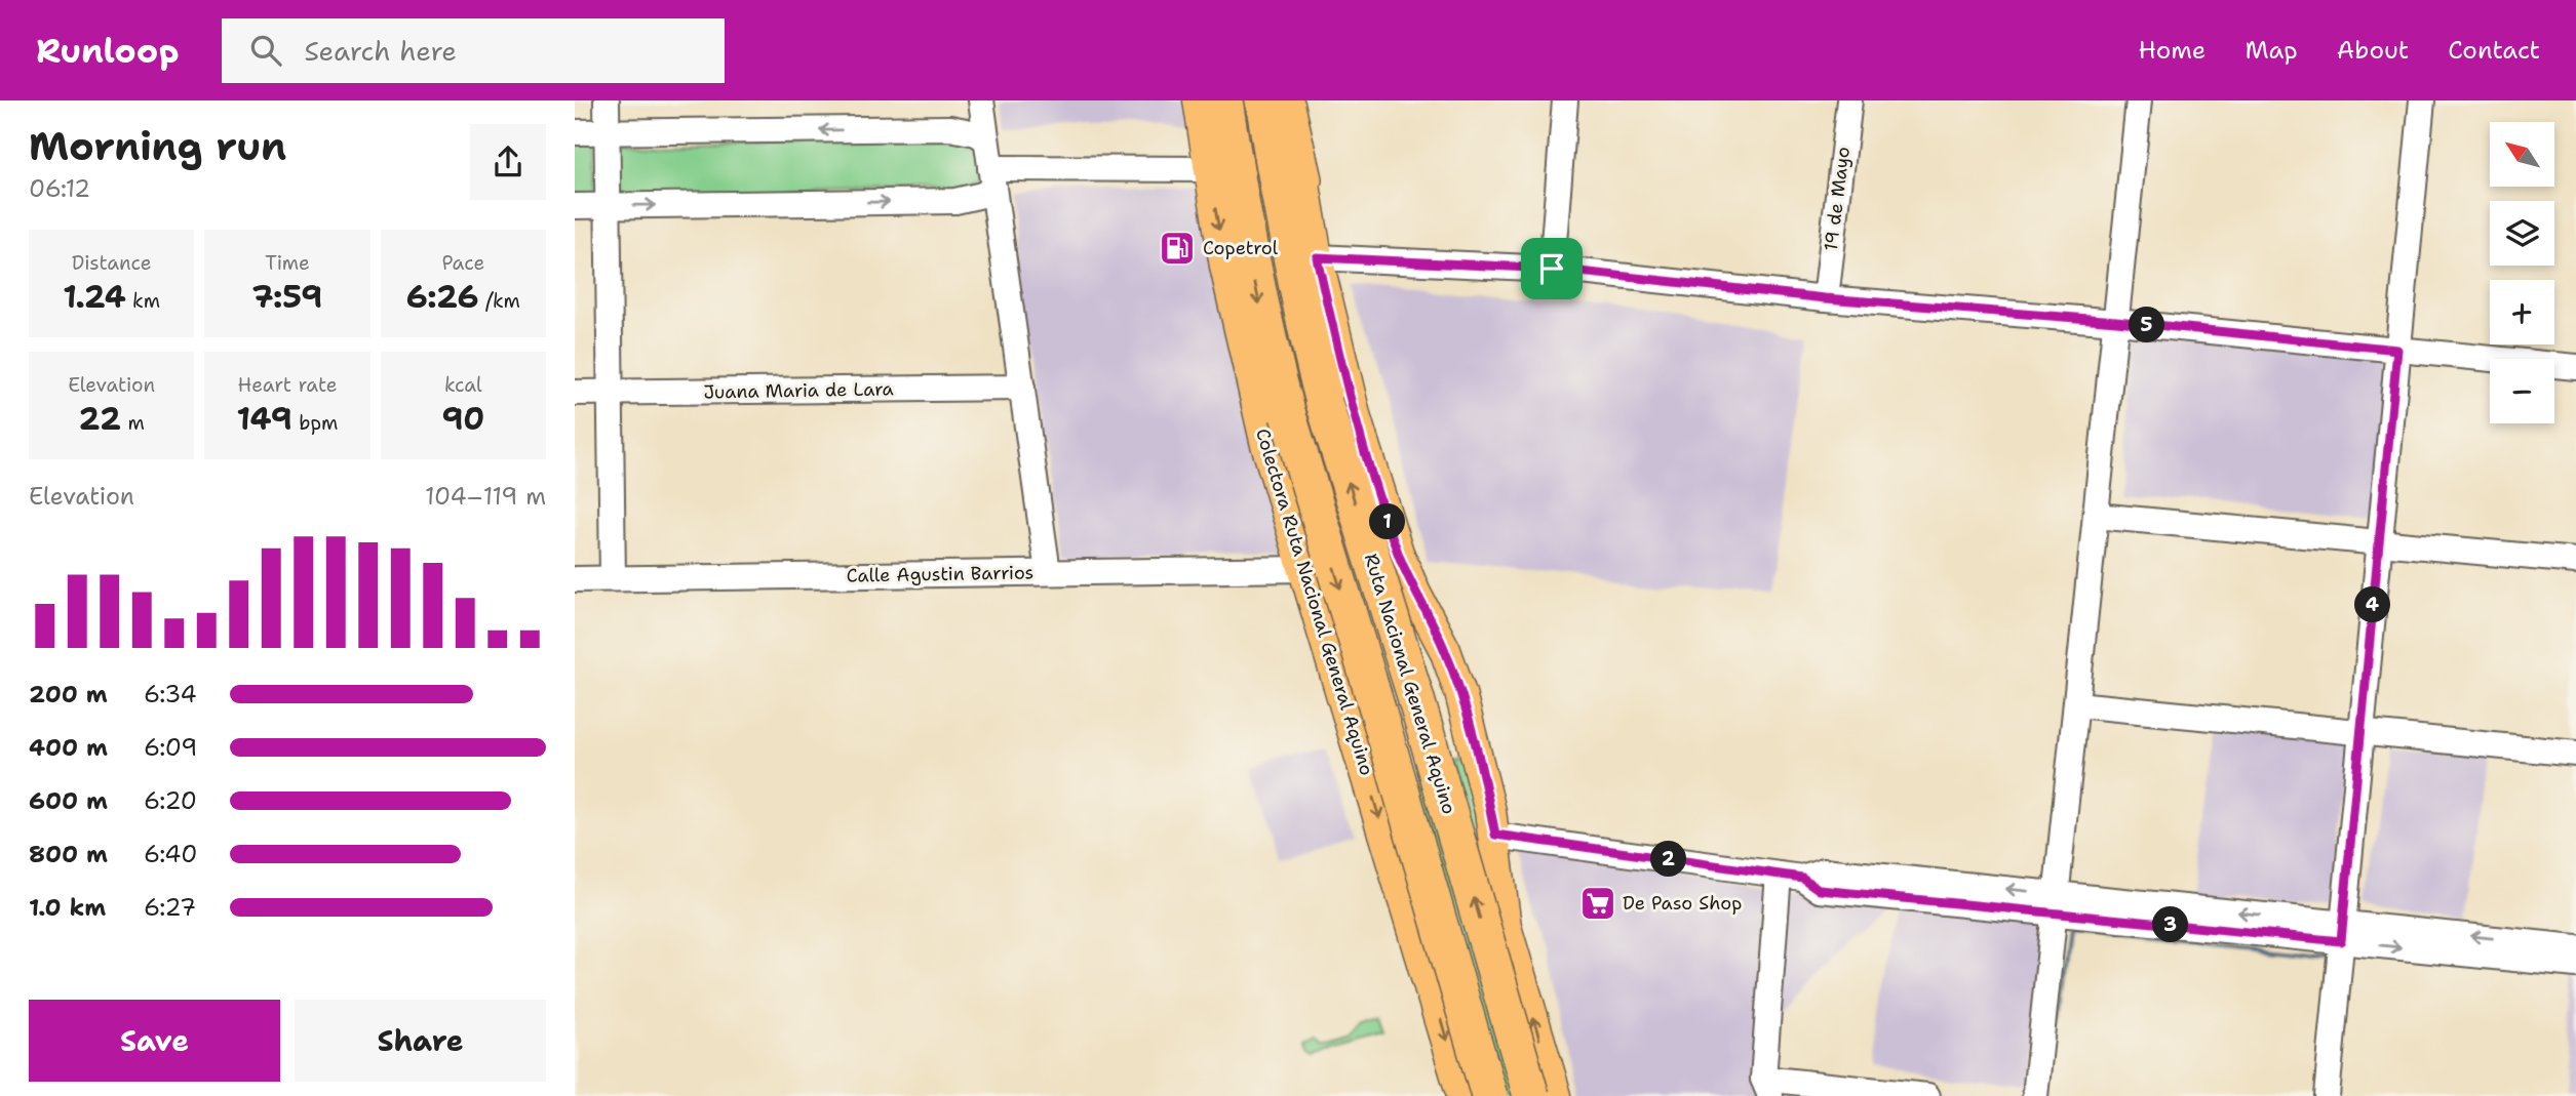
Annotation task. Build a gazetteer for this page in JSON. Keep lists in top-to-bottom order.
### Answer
{
  "streets": {
    "highway": ["Ruta Nacional General Aquino"],
    "main road": ["Colectora Ruta Nacional General Aquino"],
    "street": ["19 de Mayo", "Juana Maria de Lara", "Calle Agustin Barrios"]
  },
  "crossings": [
    ["Calle Agustin Barrios", "Colectora Ruta Nacional General Aquino"]
  ],
  "places": {
    "fuel station": ["Copetrol"],
    "supermarket": ["De Paso Shop"]
  },
  "north": "top left",
  "page": {
    "header": "Runloop",
    "search": "Search here",
    "nav": [
      "Home",
      "Map",
      "About",
      "Contact"
    ],
    "heading": ["Morning run", "06:12"],
    "map_buttons": ["+", "−"],
    "stats": [
      ["Distance", "1.24 km"],
      ["Time", "7:59"],
      ["Pace", "6:26 /km"],
      ["Elevation", "22 m"],
      ["Heart rate", "149 bpm"],
      ["kcal", "90"]
    ],
    "pins": [
      "5",
      "1",
      "4",
      "2",
      "3"
    ],
    "chart": ["Elevation", "104–119 m"],
    "list": [
      {
        "name": "200 m",
        "note": "6:34"
      },
      {
        "name": "400 m",
        "note": "6:09"
      },
      {
        "name": "600 m",
        "note": "6:20"
      },
      {
        "name": "800 m",
        "note": "6:40"
      },
      {
        "name": "1.0 km",
        "note": "6:27"
      }
    ],
    "buttons": ["Save", "Share"]
  }
}
